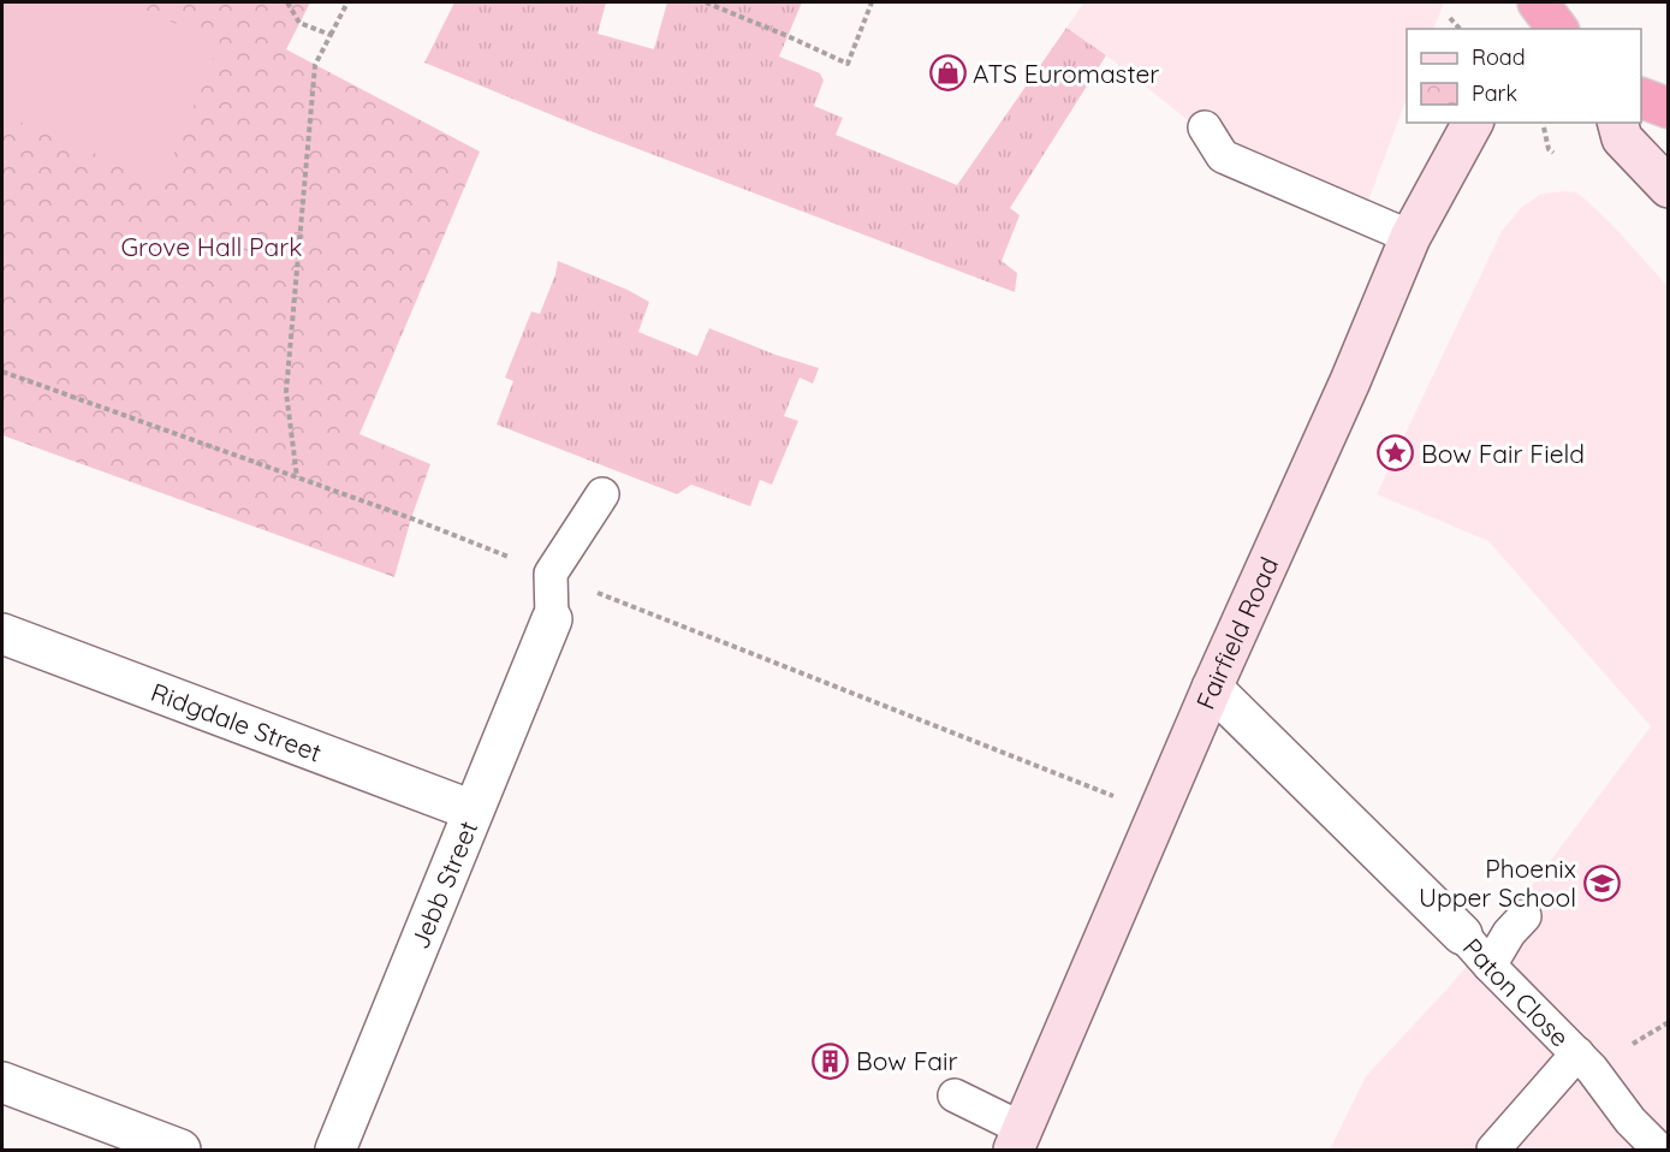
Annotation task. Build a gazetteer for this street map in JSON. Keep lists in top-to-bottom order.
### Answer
{
  "streets": {
    "main road": ["Fairfield Road"],
    "street": ["Ridgdale Street", "Jebb Street", "Paton Close"]
  },
  "crossings": [
    ["Fairfield Road", "Paton Close"],
    ["Ridgdale Street", "Jebb Street"]
  ],
  "parks": ["Grove Hall Park"],
  "places": {
    "shop": ["ATS Euromaster"],
    "place": ["Bow Fair Field"],
    "school or university": ["Phoenix Upper School"],
    "building": ["Bow Fair"]
  },
  "legend": ["Road", "Park"]
}
